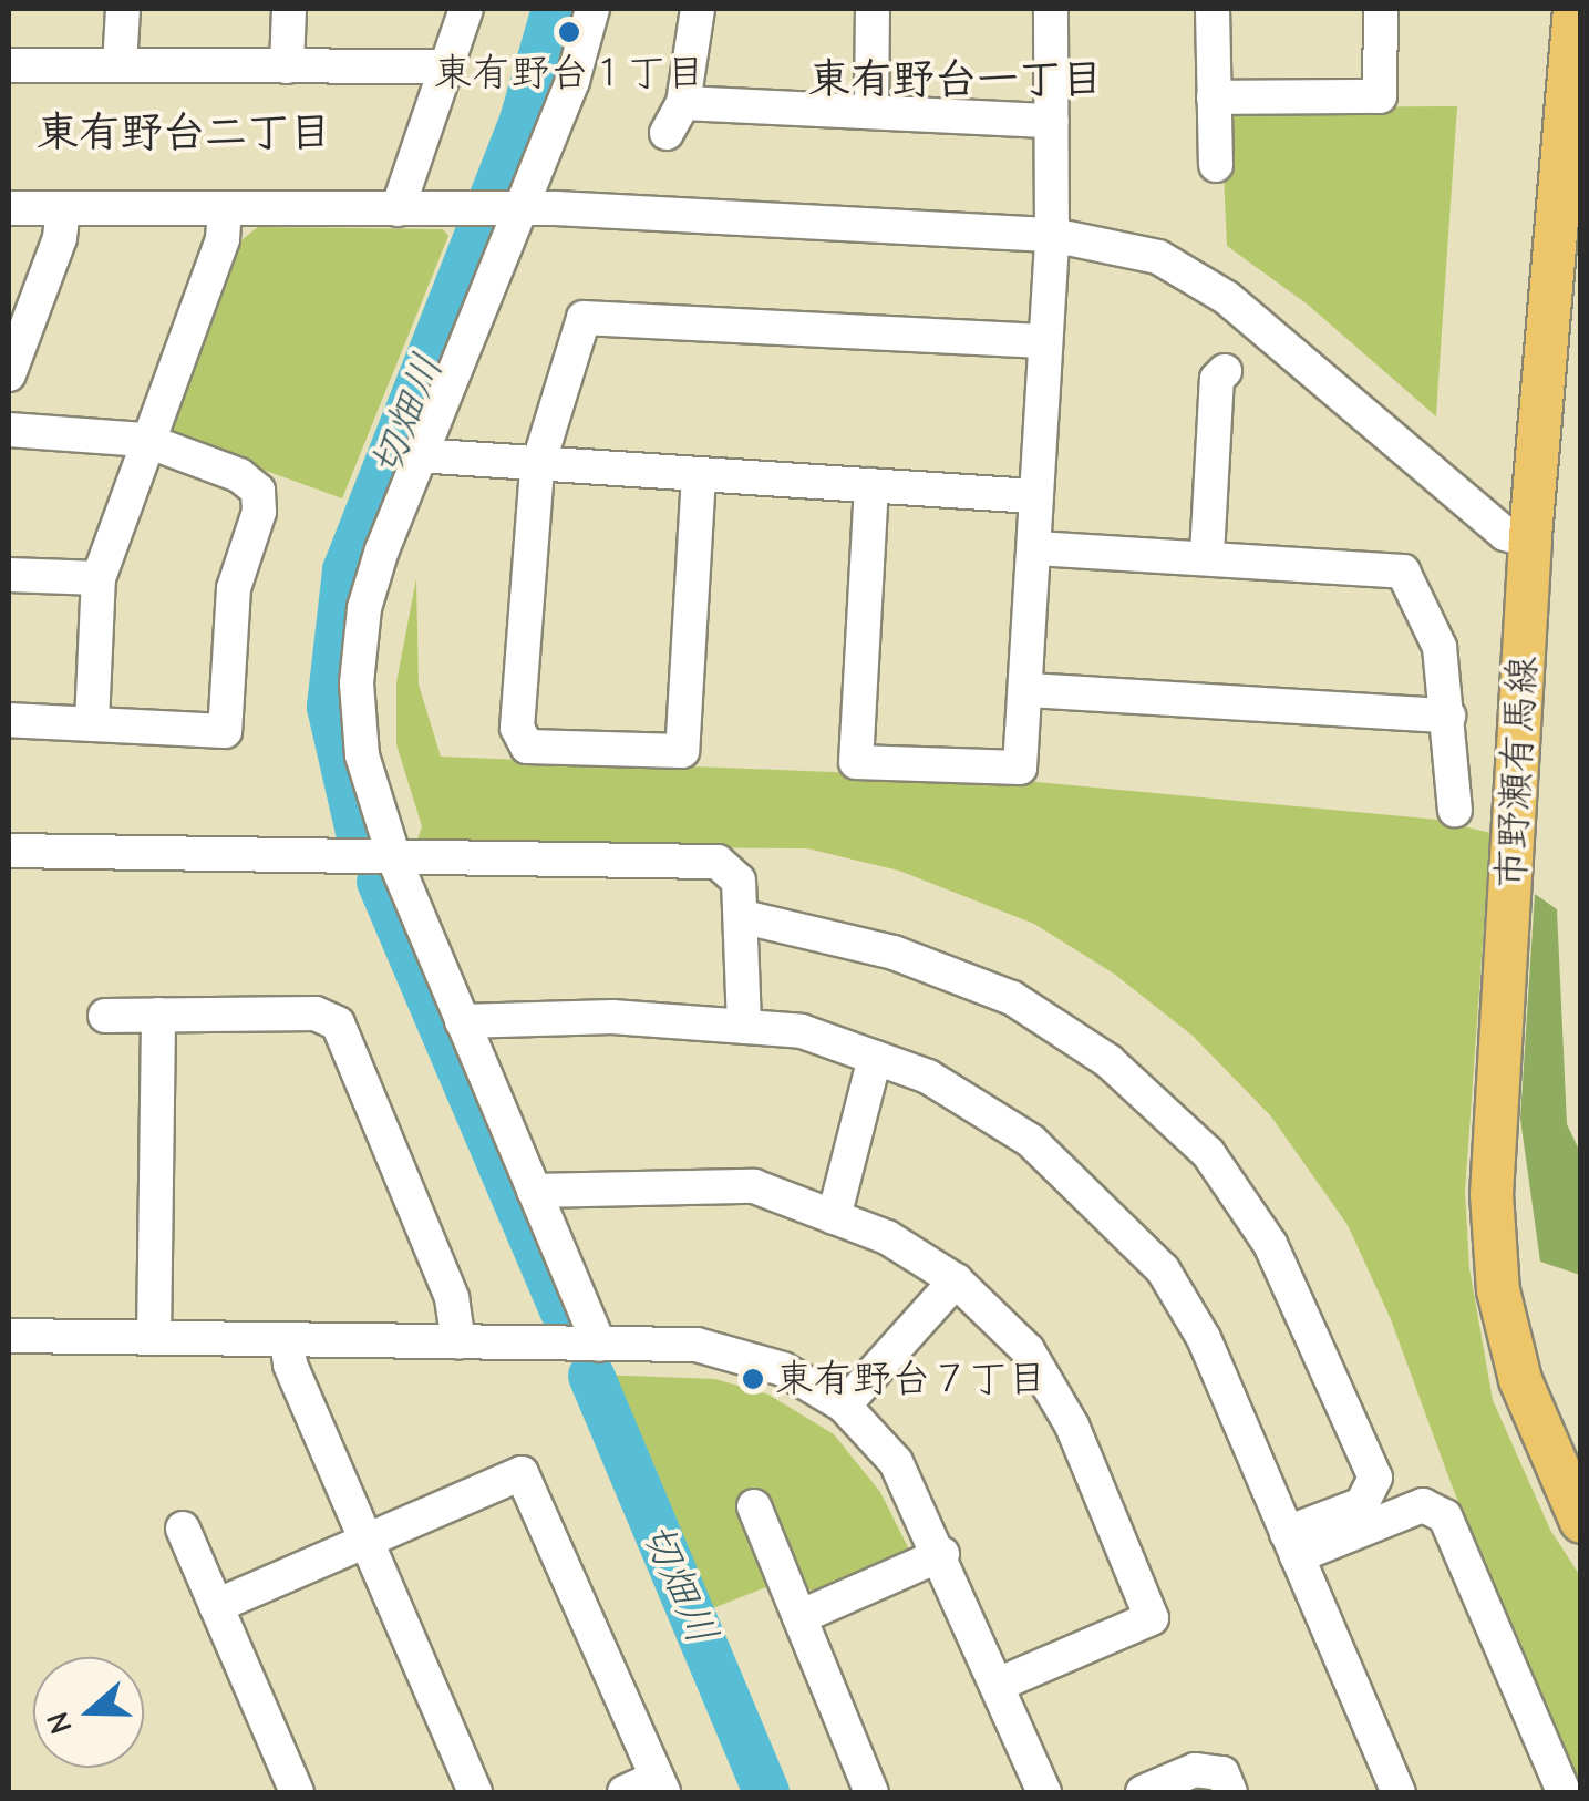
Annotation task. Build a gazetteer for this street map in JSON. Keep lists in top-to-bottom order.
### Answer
{
  "streets": {
    "main road": ["市野瀬有馬線"]
  },
  "districts": ["東有野台一丁目", "東有野台二丁目"],
  "water": ["切畑川"],
  "places": ["東有野台１丁目", "東有野台７丁目"],
  "north": "left"
}
